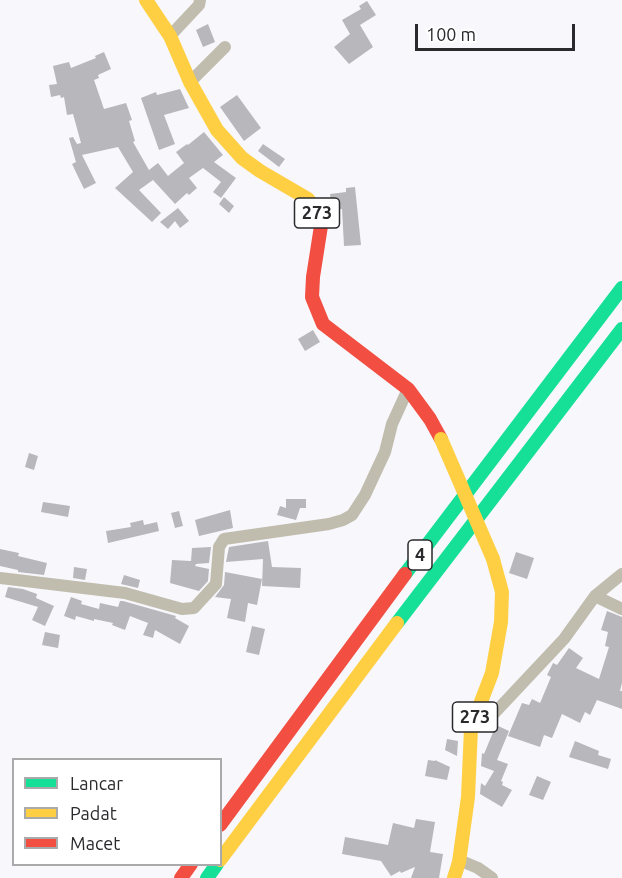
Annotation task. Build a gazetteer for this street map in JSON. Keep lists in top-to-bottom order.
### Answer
{
  "streets": {
    "main road": ["273", "4"]
  },
  "legend": ["Lancar", "Padat", "Macet"],
  "scale_bar": "100 m"
}
